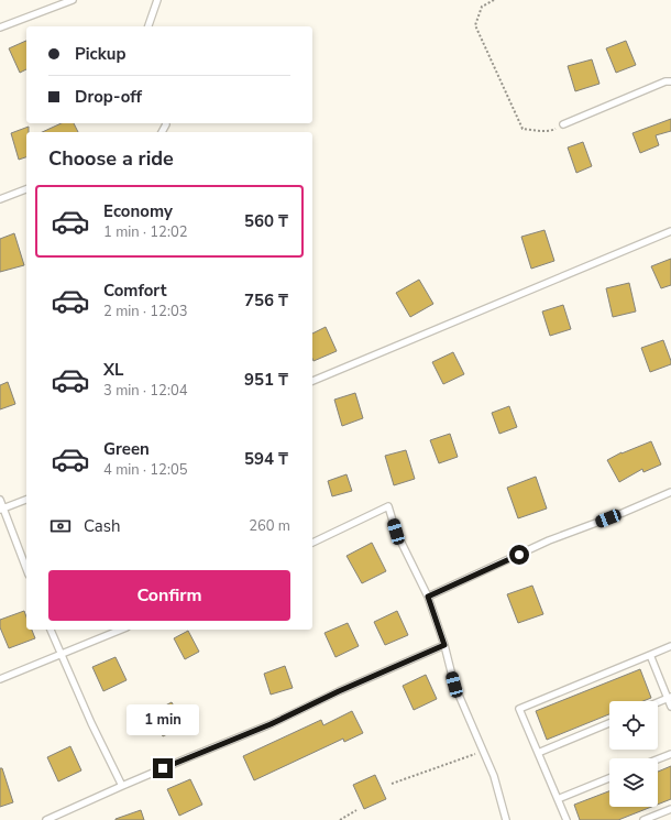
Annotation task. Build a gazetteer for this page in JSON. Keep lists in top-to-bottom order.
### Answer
{
  "page": {
    "banner": ["Pickup", "Drop-off"],
    "heading": "Choose a ride",
    "list": [
      {
        "name": "Economy",
        "note": "1 min · 12:02",
        "value": "560 ₸"
      },
      {
        "name": "Comfort",
        "note": "2 min · 12:03",
        "value": "756 ₸"
      },
      {
        "name": "XL",
        "note": "3 min · 12:04",
        "value": "951 ₸"
      },
      {
        "name": "Green",
        "note": "4 min · 12:05",
        "value": "594 ₸"
      }
    ],
    "pay": ["Cash", "260 m"],
    "buttons": "Confirm",
    "bubble": "1 min"
  }
}
